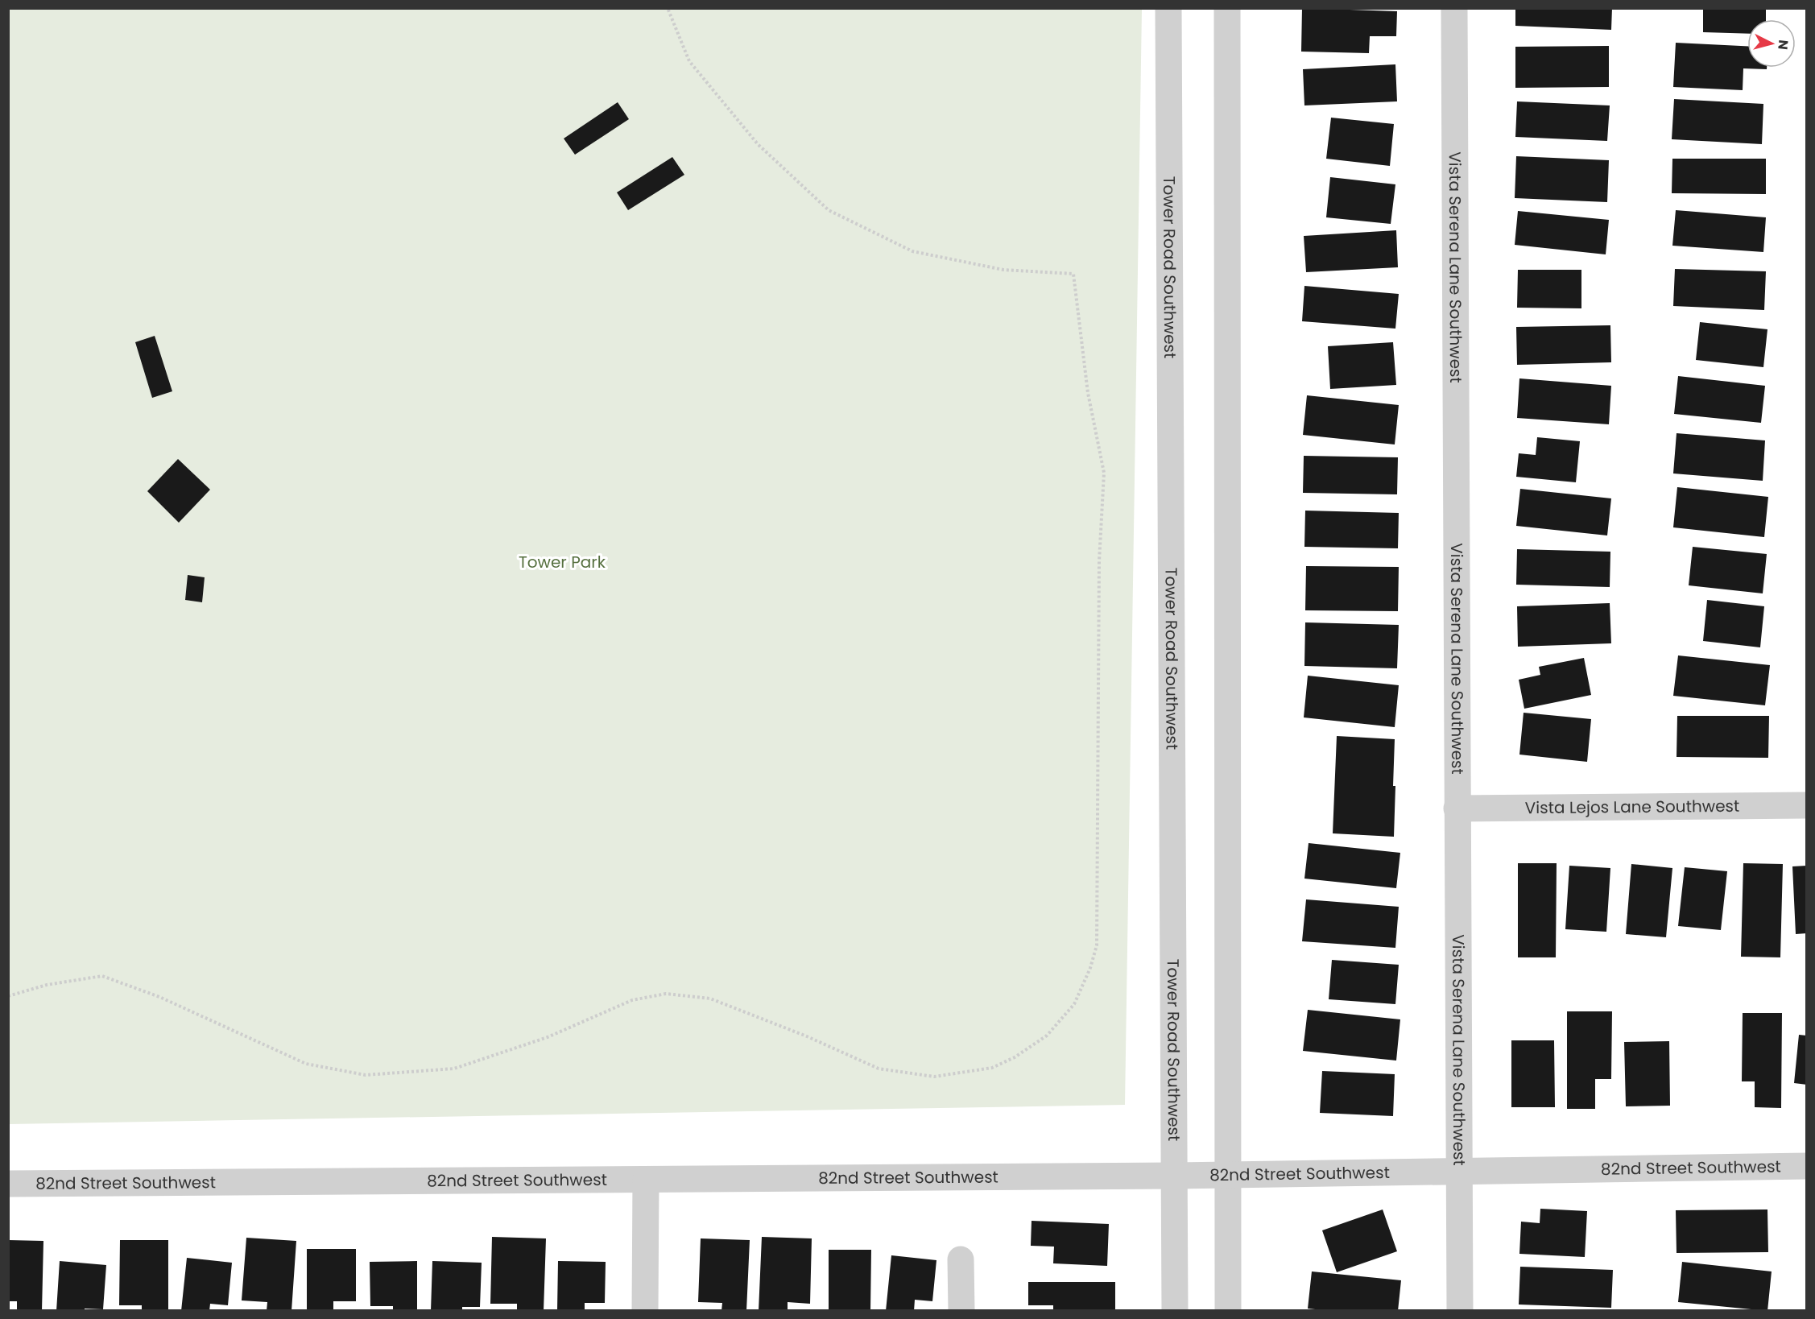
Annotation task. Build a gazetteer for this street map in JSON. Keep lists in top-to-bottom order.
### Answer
{
  "streets": {
    "street": [
      "Tower Road Southwest",
      "Vista Serena Lane Southwest",
      "Vista Lejos Lane Southwest",
      "82nd Street Southwest"
    ]
  },
  "crossings": [
    ["Tower Road Southwest", "82nd Street Southwest"],
    ["Vista Serena Lane Southwest", "Vista Lejos Lane Southwest"],
    ["Vista Serena Lane Southwest", "82nd Street Southwest"]
  ],
  "parks": ["Tower Park"],
  "north": "right"
}
